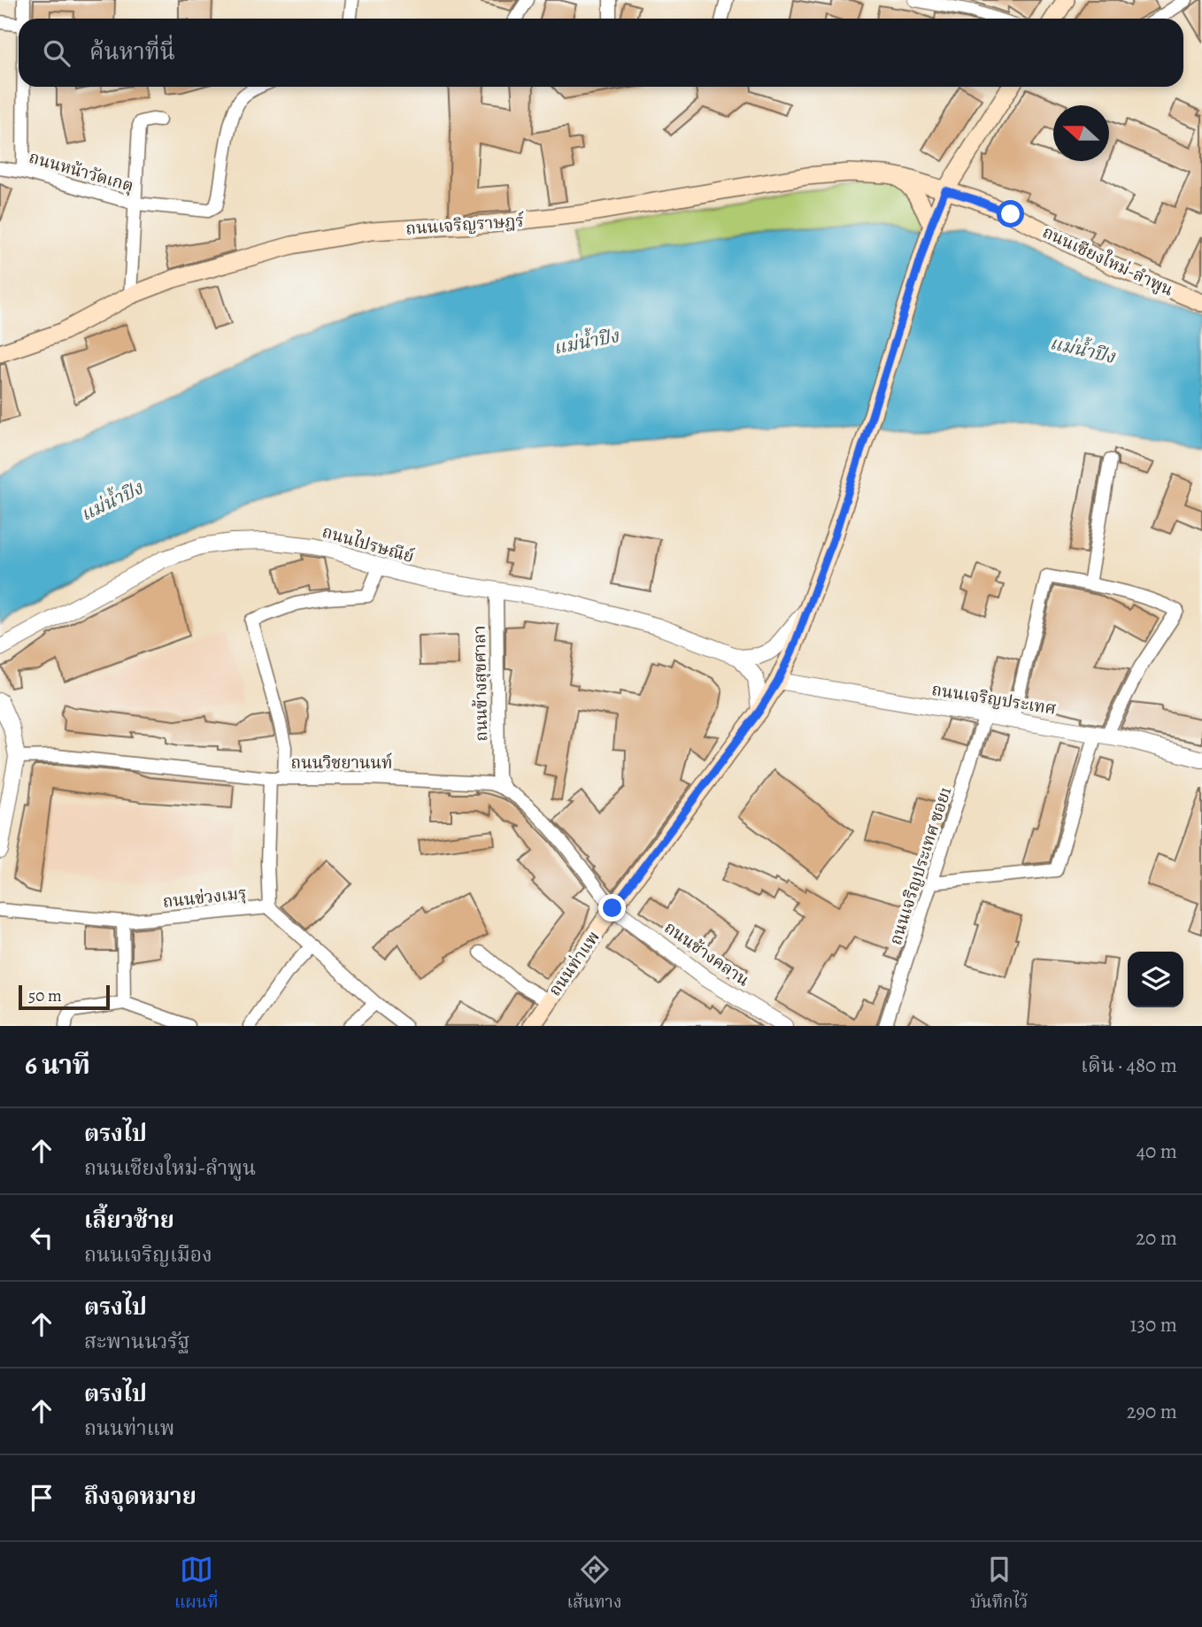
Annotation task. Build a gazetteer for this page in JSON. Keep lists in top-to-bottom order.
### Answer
{
  "streets": {
    "main road": ["ถนนเจริญราษฎร์", "ถนนเชียงใหม่-ลำพูน", "ถนนท่าแพ"],
    "street": [
      "ถนนหน้าวัดเกตุ",
      "ถนนไปรษณีย์",
      "ถนนข้างสุขศาลา",
      "ถนนเจริญประเทศ",
      "ถนนวิชยานนท์",
      "ถนนเจริญประเทศ ซอย1",
      "ถนนข่วงเมรุ",
      "ถนนช้างคลาน"
    ]
  },
  "crossings": [
    ["ถนนหน้าวัดเกตุ", "ถนนเจริญราษฎร์"],
    ["ถนนเจริญราษฎร์", "ถนนเชียงใหม่-ลำพูน"],
    ["ถนนเจริญราษฎร์", "ถนนท่าแพ"],
    ["ถนนเชียงใหม่-ลำพูน", "ถนนท่าแพ"],
    ["ถนนไปรษณีย์", "ถนนข้างสุขศาลา"],
    ["ถนนข้างสุขศาลา", "ถนนวิชยานนท์"],
    ["ถนนเจริญประเทศ", "ถนนเจริญประเทศ ซอย1"],
    ["ถนนเจริญประเทศ", "ถนนท่าแพ"],
    ["ถนนช้างคลาน", "ถนนท่าแพ"]
  ],
  "water": ["แม่น้ำปิง"],
  "scale_bar": "50 m",
  "north": "left",
  "page": {
    "search": "ค้นหาที่นี่",
    "scale": "50 m",
    "heading": ["6 นาที", "เดิน · 480 m"],
    "list": [
      ["ตรงไป", "ถนนเชียงใหม่-ลำพูน", "40 m"],
      ["เลี้ยวซ้าย", "ถนนเจริญเมือง", "20 m"],
      ["ตรงไป", "สะพานนวรัฐ", "130 m"],
      ["ตรงไป", "ถนนท่าแพ", "290 m"],
      "ถึงจุดหมาย"
    ],
    "nav": ["แผนที่", "เส้นทาง", "บันทึกไว้"]
  }
}
